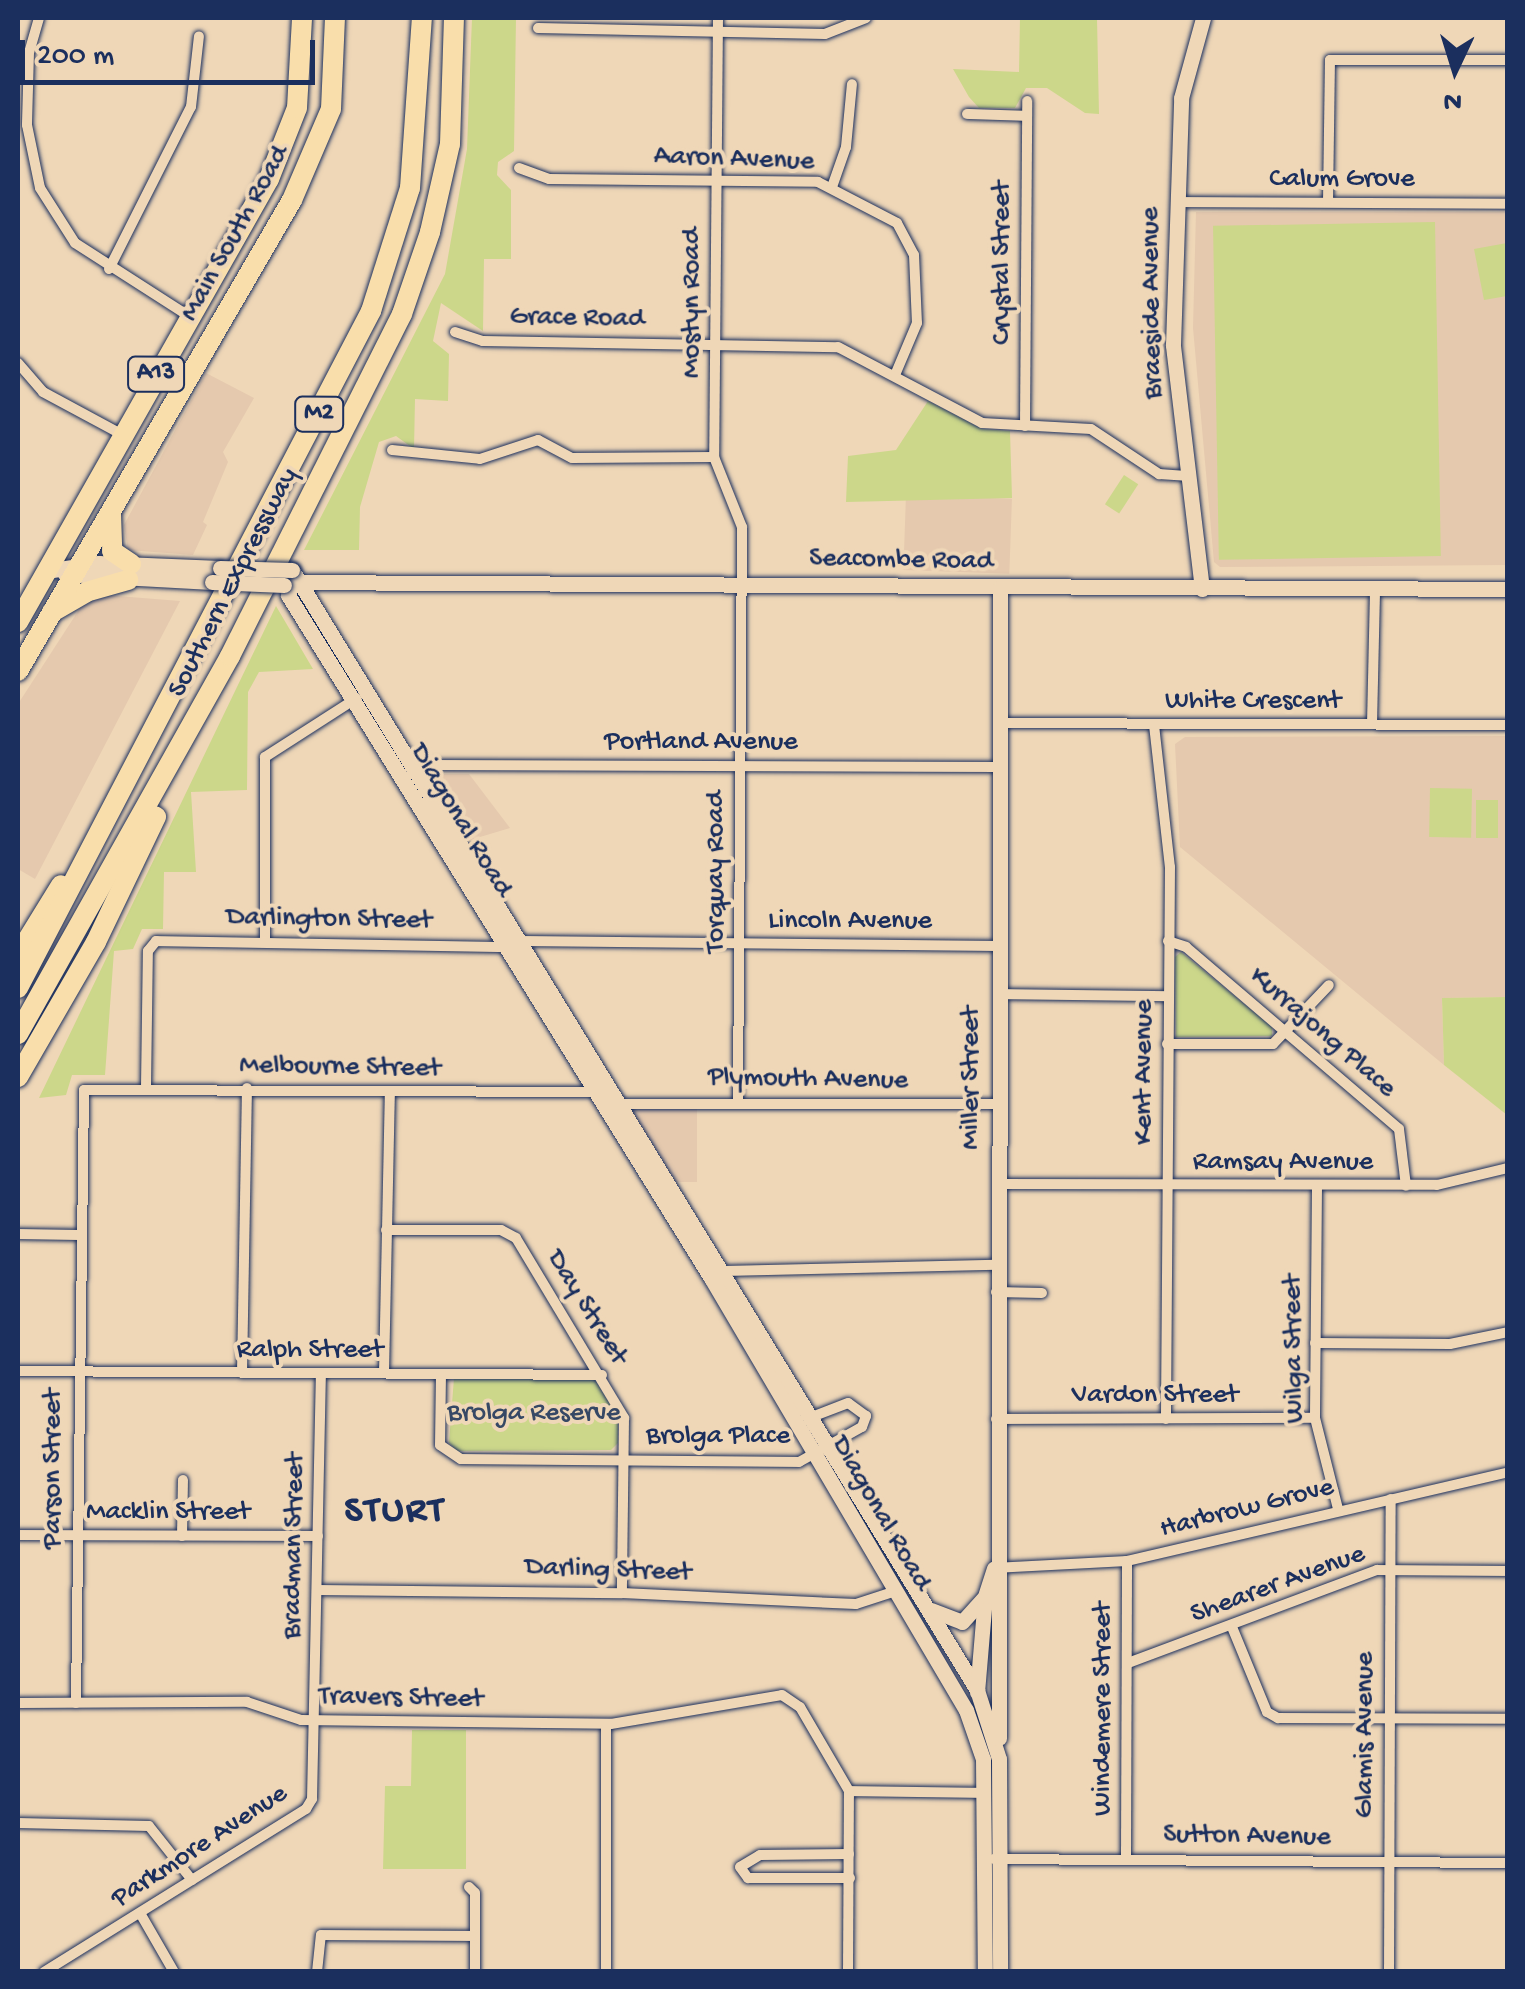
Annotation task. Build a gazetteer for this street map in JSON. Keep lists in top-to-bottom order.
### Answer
{
  "streets": {
    "highway": [
      "Main South Road",
      "A13",
      "M2",
      "Southern Expressway"
    ],
    "main road": [
      "Braeside Avenue",
      "Seacombe Road",
      "Diagonal Road",
      "Miller Street"
    ],
    "street": [
      "Aaron Avenue",
      "Calum Grove",
      "Crystal Street",
      "Mostyn Road",
      "Grace Road",
      "White Crescent",
      "Portland Avenue",
      "Torquay Road",
      "Darlington Street",
      "Lincoln Avenue",
      "Kurrajong Place",
      "Melbourne Street",
      "Kent Avenue",
      "Plymouth Avenue",
      "Ramsay Avenue",
      "Day Street",
      "Wilga Street",
      "Ralph Street",
      "Vardon Street",
      "Brolga Place",
      "Parson Street",
      "Harbrow Grove",
      "Macklin Street",
      "Bradman Street",
      "Darling Street",
      "Shearer Avenue",
      "Travers Street",
      "Windemere Street",
      "Glamis Avenue",
      "Sutton Avenue",
      "Parkmore Avenue"
    ]
  },
  "crossings": [
    ["Aaron Avenue", "Mostyn Road"],
    ["Aaron Avenue", "Grace Road"],
    ["Calum Grove", "Braeside Avenue"],
    ["Main South Road", "Seacombe Road"],
    ["Crystal Street", "Grace Road"],
    ["Mostyn Road", "Grace Road"],
    ["Mostyn Road", "Seacombe Road"],
    ["Mostyn Road", "Torquay Road"],
    ["Braeside Avenue", "Grace Road"],
    ["Braeside Avenue", "Seacombe Road"],
    ["M2", "Southern Expressway"],
    ["Seacombe Road", "Diagonal Road"],
    ["Seacombe Road", "Torquay Road"],
    ["Seacombe Road", "Miller Street"],
    ["White Crescent", "Kent Avenue"],
    ["White Crescent", "Miller Street"],
    ["Portland Avenue", "Diagonal Road"],
    ["Portland Avenue", "Torquay Road"],
    ["Portland Avenue", "Miller Street"],
    ["Diagonal Road", "Darlington Street"],
    ["Diagonal Road", "Lincoln Avenue"],
    ["Diagonal Road", "Melbourne Street"],
    ["Diagonal Road", "Miller Street"],
    ["Diagonal Road", "Plymouth Avenue"],
    ["Diagonal Road", "Brolga Place"],
    ["Diagonal Road", "Darling Street"],
    ["Diagonal Road", "Sutton Avenue"],
    ["Torquay Road", "Lincoln Avenue"],
    ["Torquay Road", "Plymouth Avenue"],
    ["Darlington Street", "Lincoln Avenue"],
    ["Darlington Street", "Melbourne Street"],
    ["Lincoln Avenue", "Miller Street"],
    ["Kurrajong Place", "Kent Avenue"],
    ["Kurrajong Place", "Ramsay Avenue"],
    ["Melbourne Street", "Parson Street"],
    ["Kent Avenue", "Ramsay Avenue"],
    ["Kent Avenue", "Vardon Street"],
    ["Miller Street", "Plymouth Avenue"],
    ["Miller Street", "Ramsay Avenue"],
    ["Miller Street", "Vardon Street"],
    ["Miller Street", "Harbrow Grove"],
    ["Ramsay Avenue", "Wilga Street"],
    ["Day Street", "Ralph Street"],
    ["Day Street", "Brolga Place"],
    ["Day Street", "Darling Street"],
    ["Wilga Street", "Vardon Street"],
    ["Wilga Street", "Harbrow Grove"],
    ["Ralph Street", "Brolga Place"],
    ["Ralph Street", "Parson Street"],
    ["Ralph Street", "Bradman Street"],
    ["Parson Street", "Macklin Street"],
    ["Parson Street", "Travers Street"],
    ["Harbrow Grove", "Windemere Street"],
    ["Harbrow Grove", "Glamis Avenue"],
    ["Macklin Street", "Bradman Street"],
    ["Bradman Street", "Darling Street"],
    ["Bradman Street", "Travers Street"],
    ["Bradman Street", "Parkmore Avenue"],
    ["Shearer Avenue", "Windemere Street"],
    ["Shearer Avenue", "Glamis Avenue"],
    ["Travers Street", "Parkmore Avenue"],
    ["Windemere Street", "Sutton Avenue"],
    ["Glamis Avenue", "Sutton Avenue"]
  ],
  "districts": ["STURT"],
  "parks": ["Brolga Reserve"],
  "scale_bar": "200 m",
  "north": "bottom"
}
